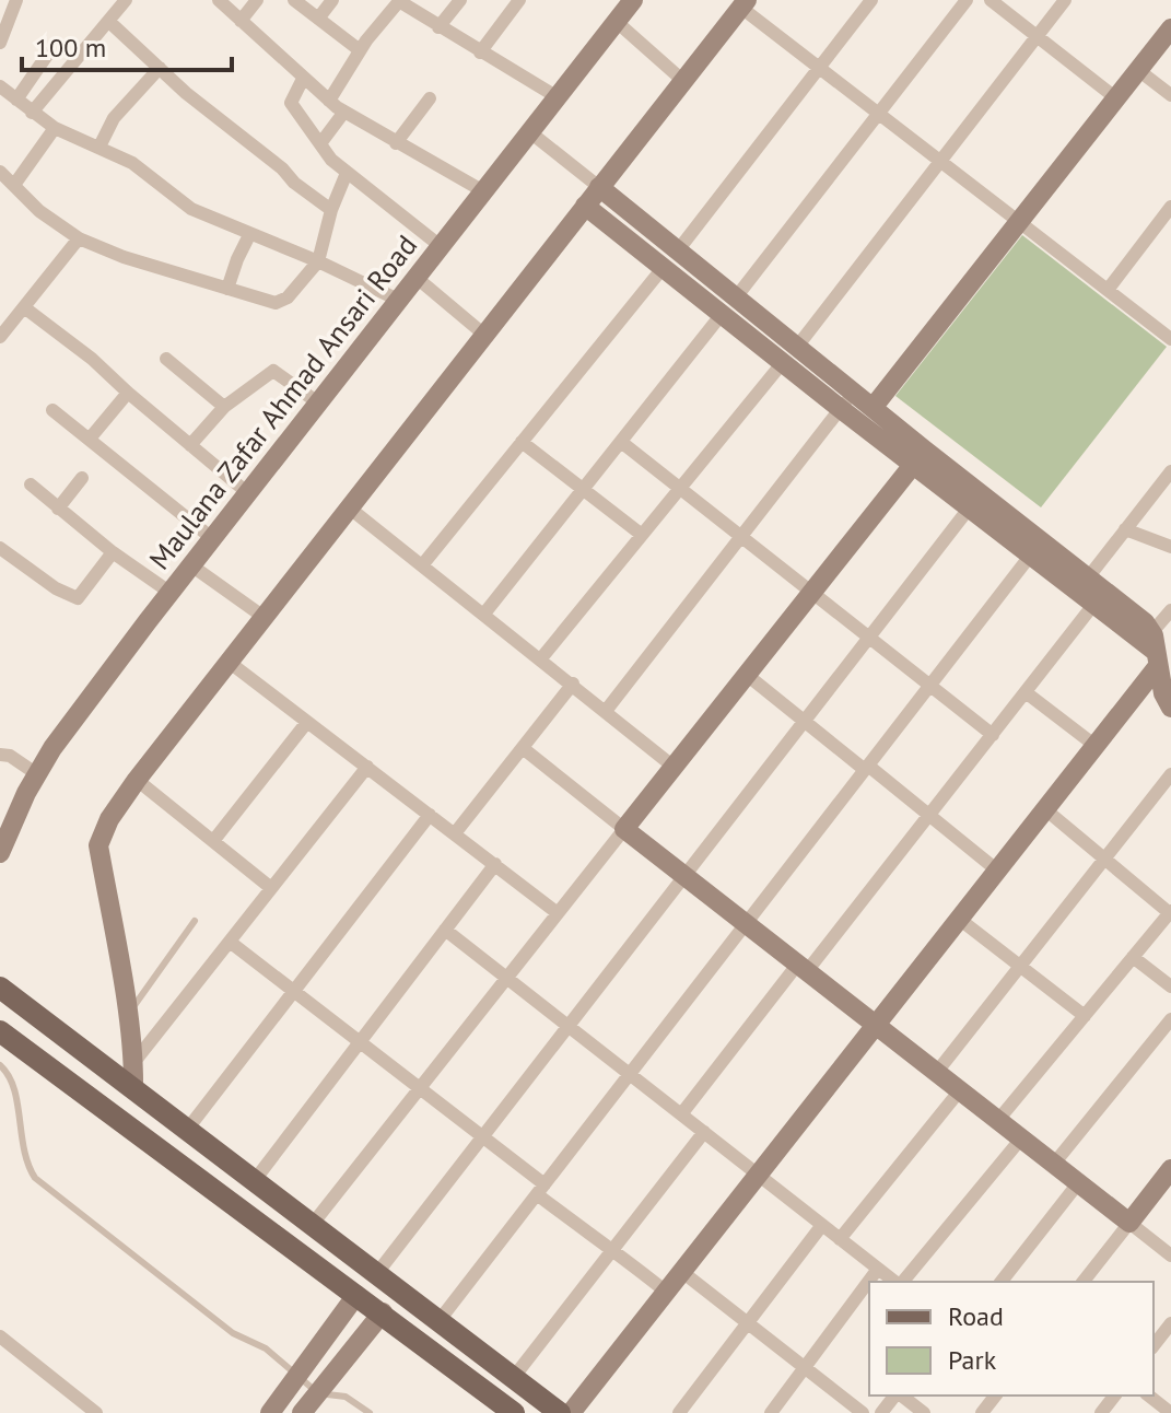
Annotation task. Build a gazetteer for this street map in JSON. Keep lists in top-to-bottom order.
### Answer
{
  "streets": {
    "street": ["Maulana Zafar Ahmad Ansari Road"]
  },
  "legend": ["Road", "Park"],
  "scale_bar": "100 m"
}
